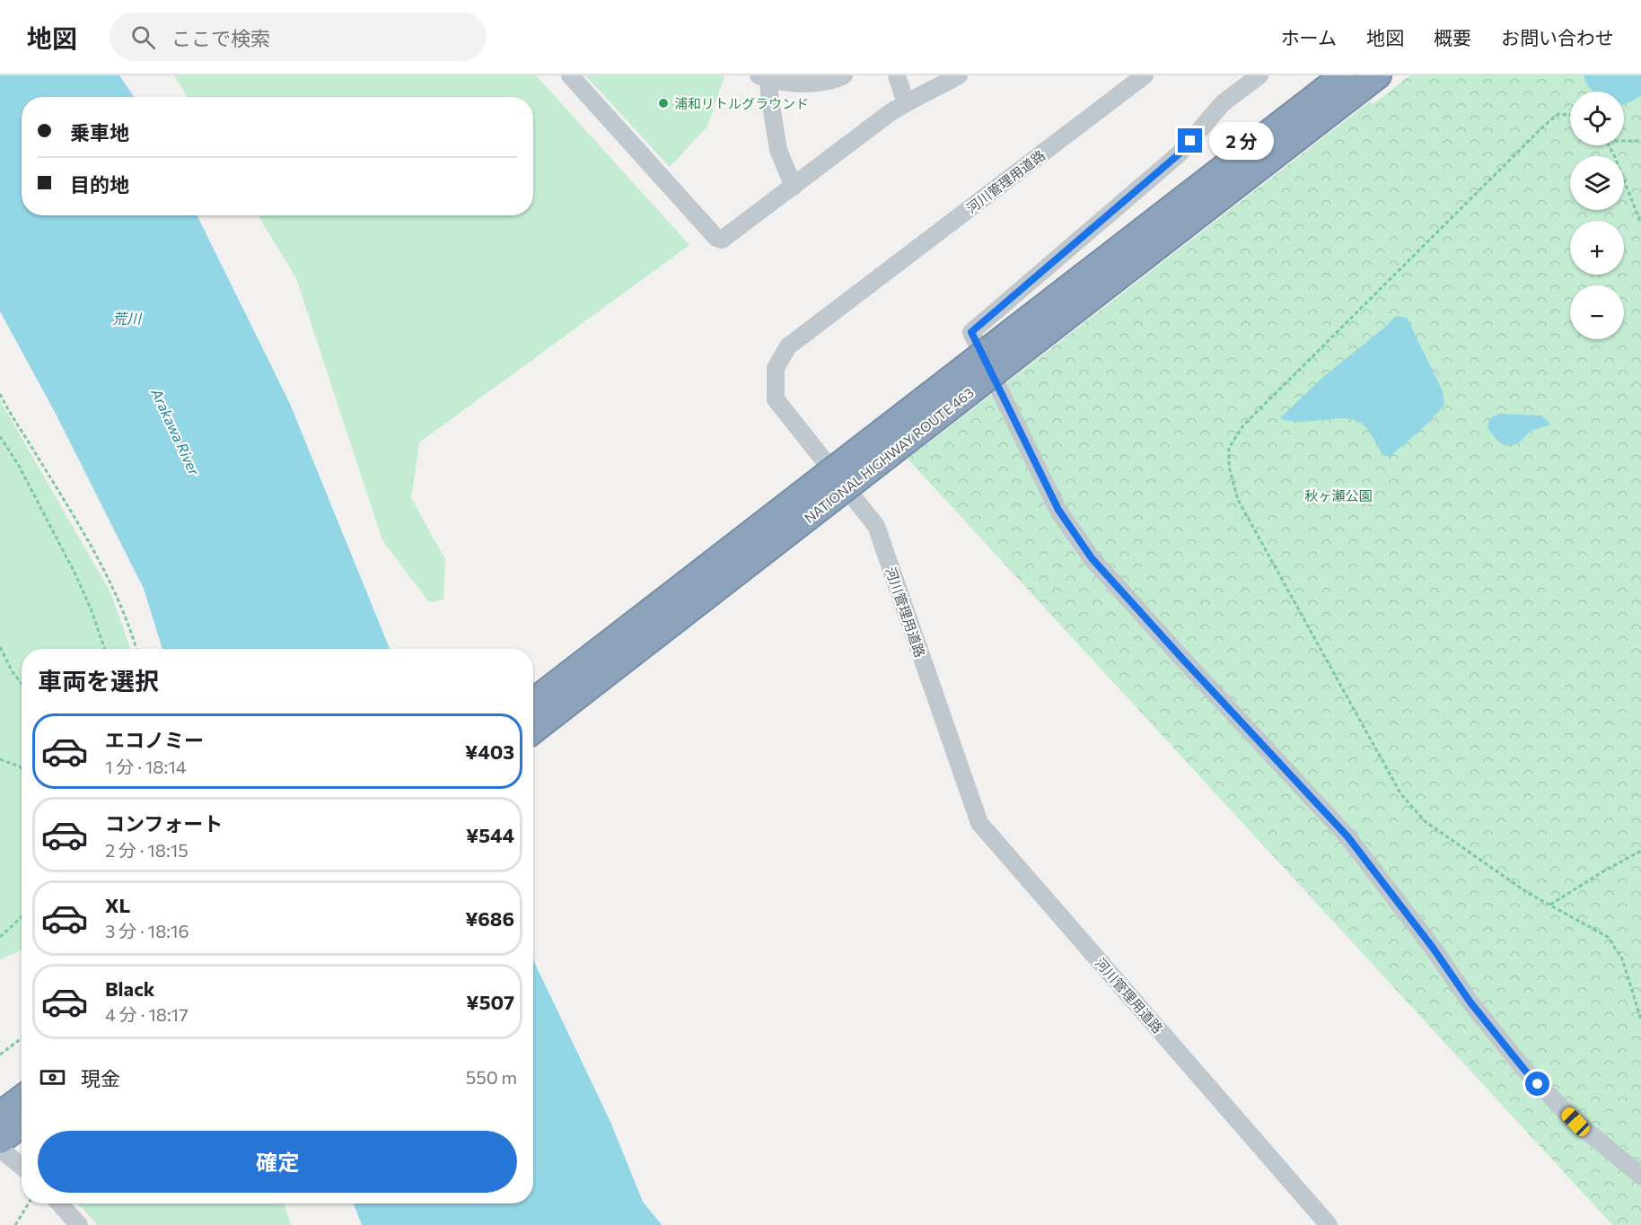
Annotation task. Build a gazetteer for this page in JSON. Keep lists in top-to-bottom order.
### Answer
{
  "streets": {
    "highway": ["NATIONAL HIGHWAY ROUTE 463"],
    "street": ["河川管理用道路"]
  },
  "water": ["荒川", "Arakawa River"],
  "parks": ["秋ヶ瀬公園"],
  "places": ["浦和リトルグラウンド"],
  "page": {
    "header": "地図",
    "search": "ここで検索",
    "nav": [
      "ホーム",
      "地図",
      "概要",
      "お問い合わせ"
    ],
    "map_buttons": ["+", "−"],
    "banner": ["乗車地", "目的地"],
    "bubble": "2 分",
    "heading": "車両を選択",
    "list": [
      {
        "name": "エコノミー",
        "note": "1 分 · 18:14",
        "value": "¥403"
      },
      {
        "name": "コンフォート",
        "note": "2 分 · 18:15",
        "value": "¥544"
      },
      {
        "name": "XL",
        "note": "3 分 · 18:16",
        "value": "¥686"
      },
      {
        "name": "Black",
        "note": "4 分 · 18:17",
        "value": "¥507"
      }
    ],
    "pay": ["現金", "550 m"],
    "buttons": "確定"
  }
}
